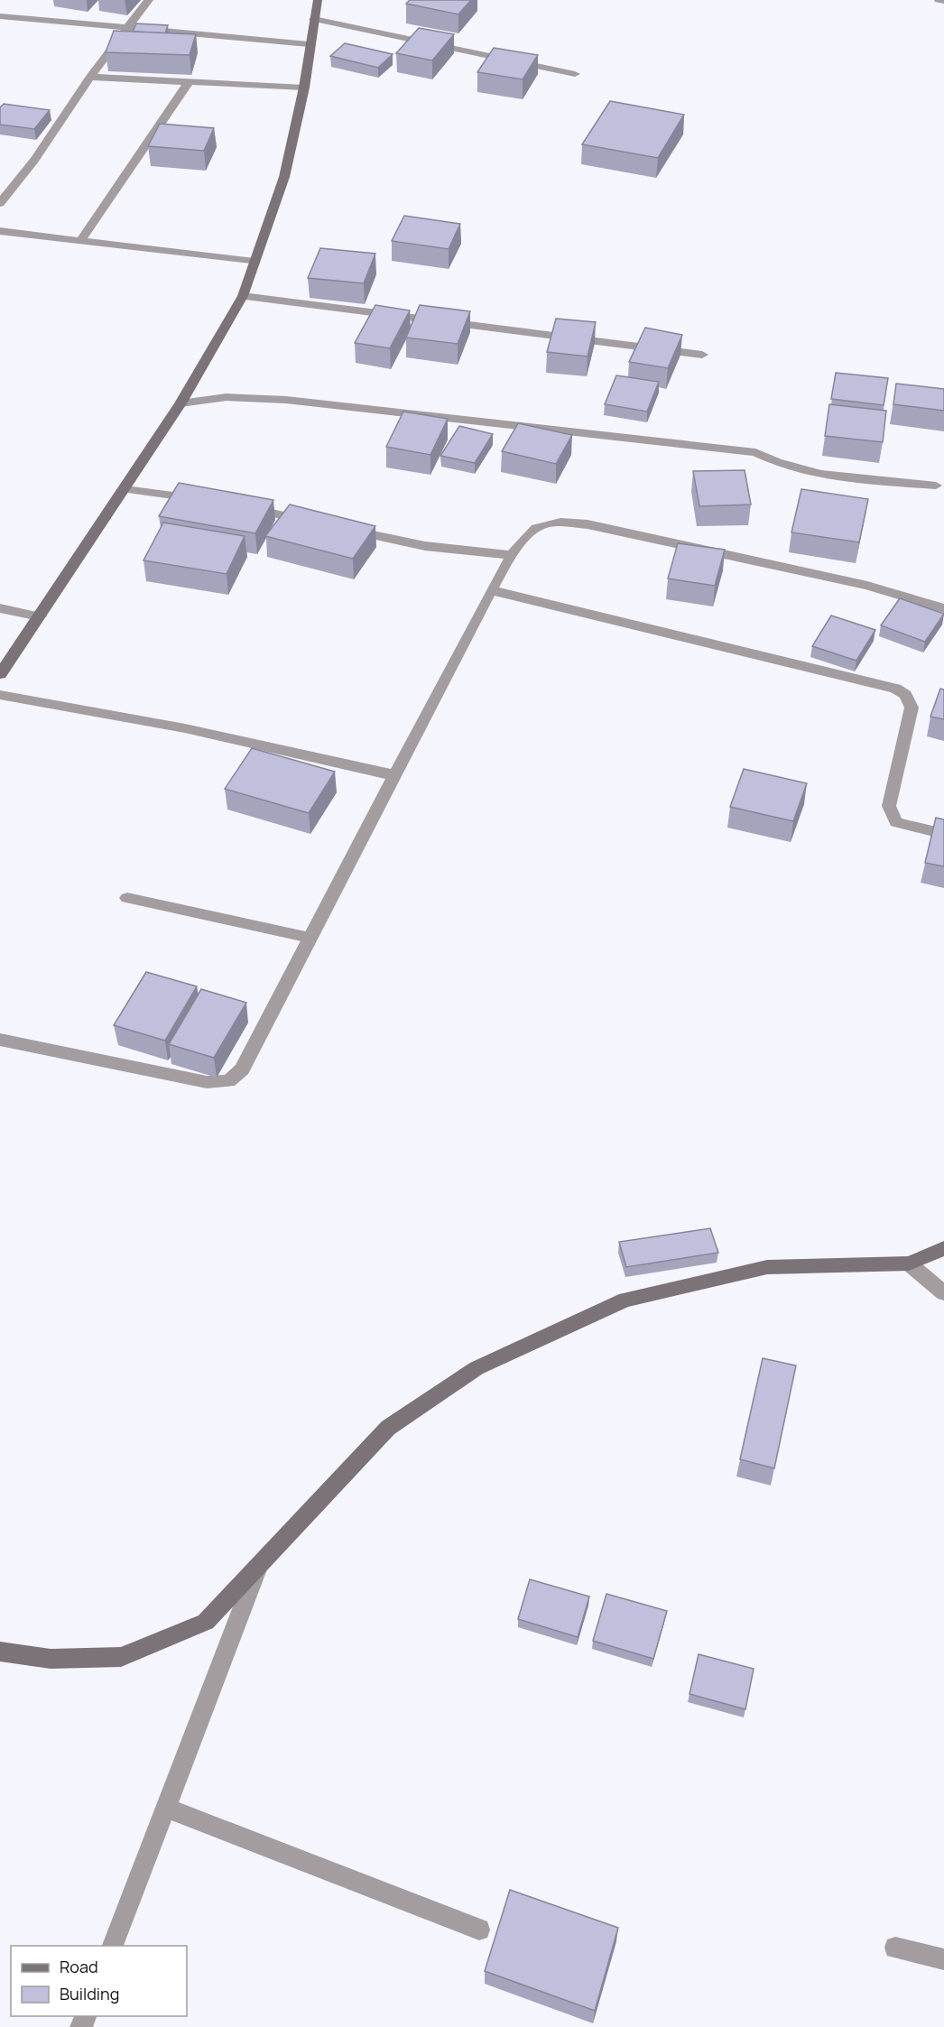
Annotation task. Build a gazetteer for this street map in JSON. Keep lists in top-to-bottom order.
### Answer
{
  "legend": ["Road", "Building"]
}
